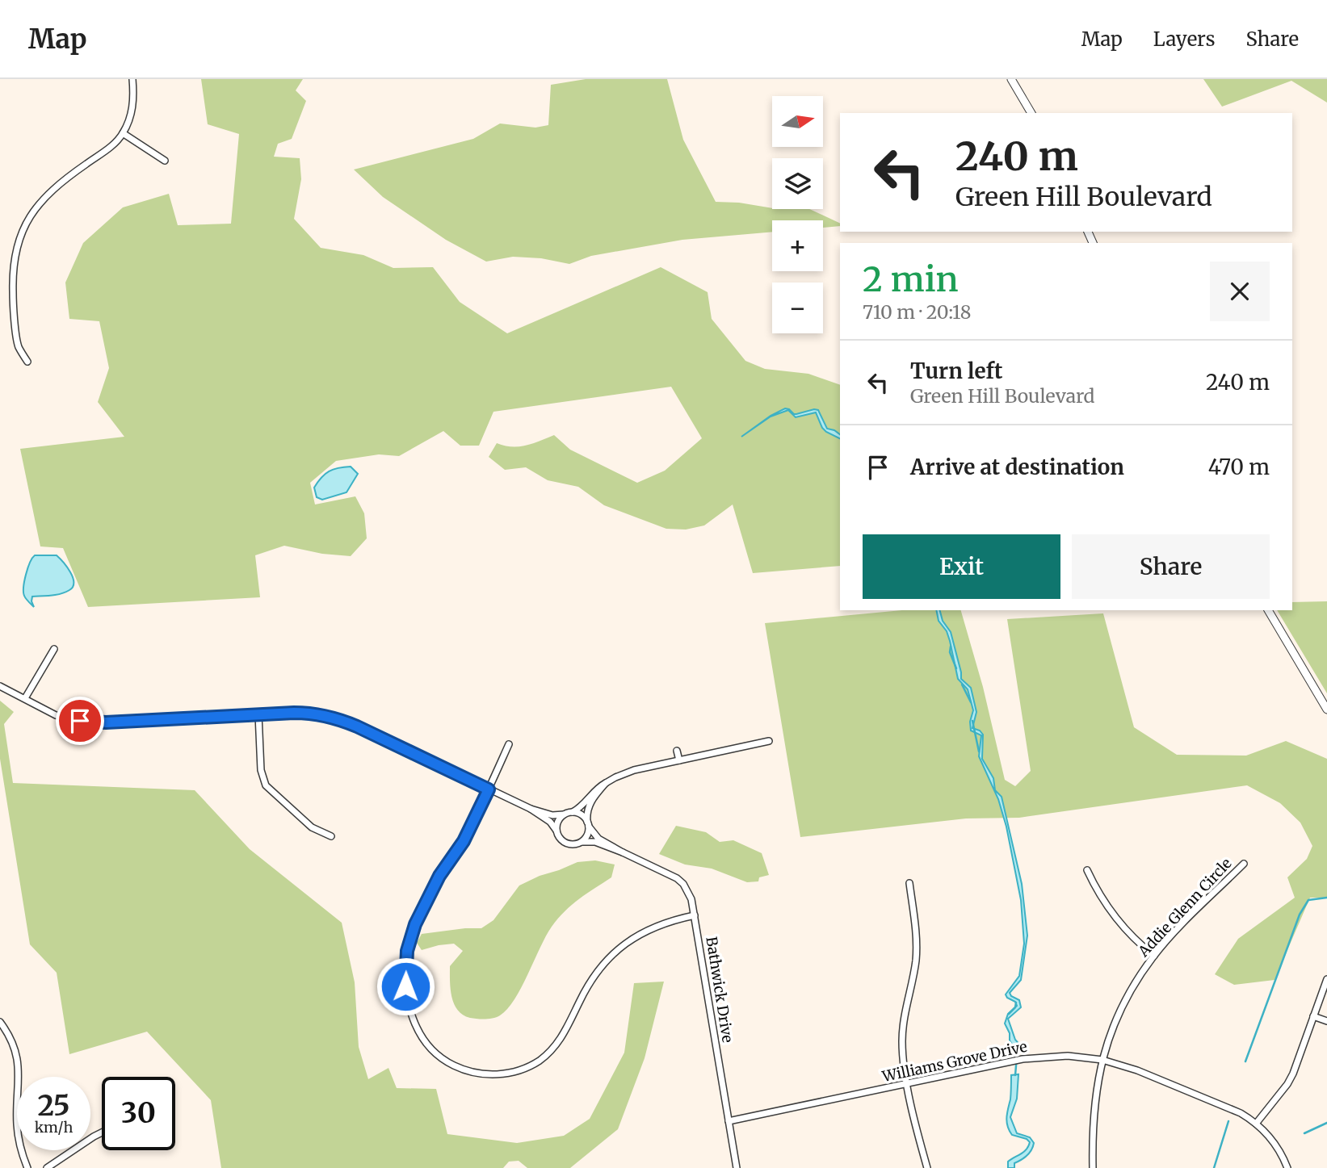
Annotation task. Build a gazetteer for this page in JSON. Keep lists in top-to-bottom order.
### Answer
{
  "streets": {
    "street": ["Addie Glenn Circle", "Bathwick Drive", "Williams Grove Drive"]
  },
  "crossings": [
    ["Addie Glenn Circle", "Williams Grove Drive"],
    ["Bathwick Drive", "Williams Grove Drive"]
  ],
  "north": "right",
  "page": {
    "header": "Map",
    "nav": ["Map", "Layers", "Share"],
    "map_buttons": ["+", "−"],
    "turn": ["240 m", "Green Hill Boulevard"],
    "heading": ["2 min", "710 m · 20:18"],
    "list": [
      {
        "name": "Turn left",
        "note": "Green Hill Boulevard",
        "value": "240 m"
      },
      {
        "name": "Arrive at destination",
        "value": "470 m"
      }
    ],
    "buttons": ["Exit", "Share"],
    "speed": "25 km/h",
    "limit": "30"
  }
}
